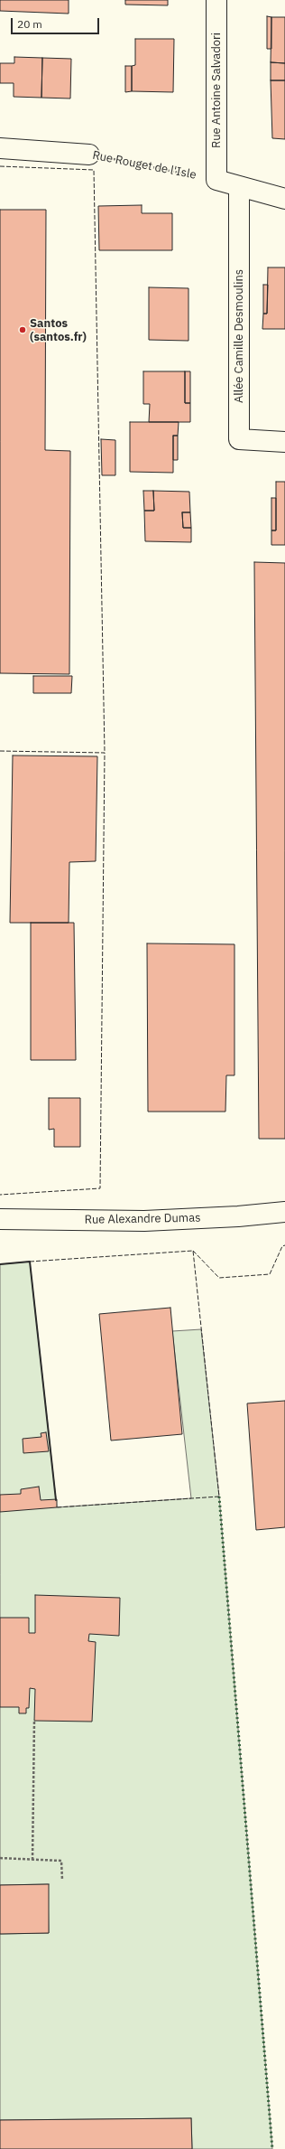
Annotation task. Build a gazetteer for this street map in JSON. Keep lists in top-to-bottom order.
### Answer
{
  "streets": {
    "street": [
      "Rue Antoine Salvadori",
      "Rue Rouget de l'Isle",
      "Allée Camille Desmoulins",
      "Rue Alexandre Dumas"
    ]
  },
  "crossings": [
    ["Rue Antoine Salvadori", "Rue Rouget de l'Isle"]
  ],
  "places": ["Santos (santos.fr)"],
  "scale_bar": "20 m"
}
